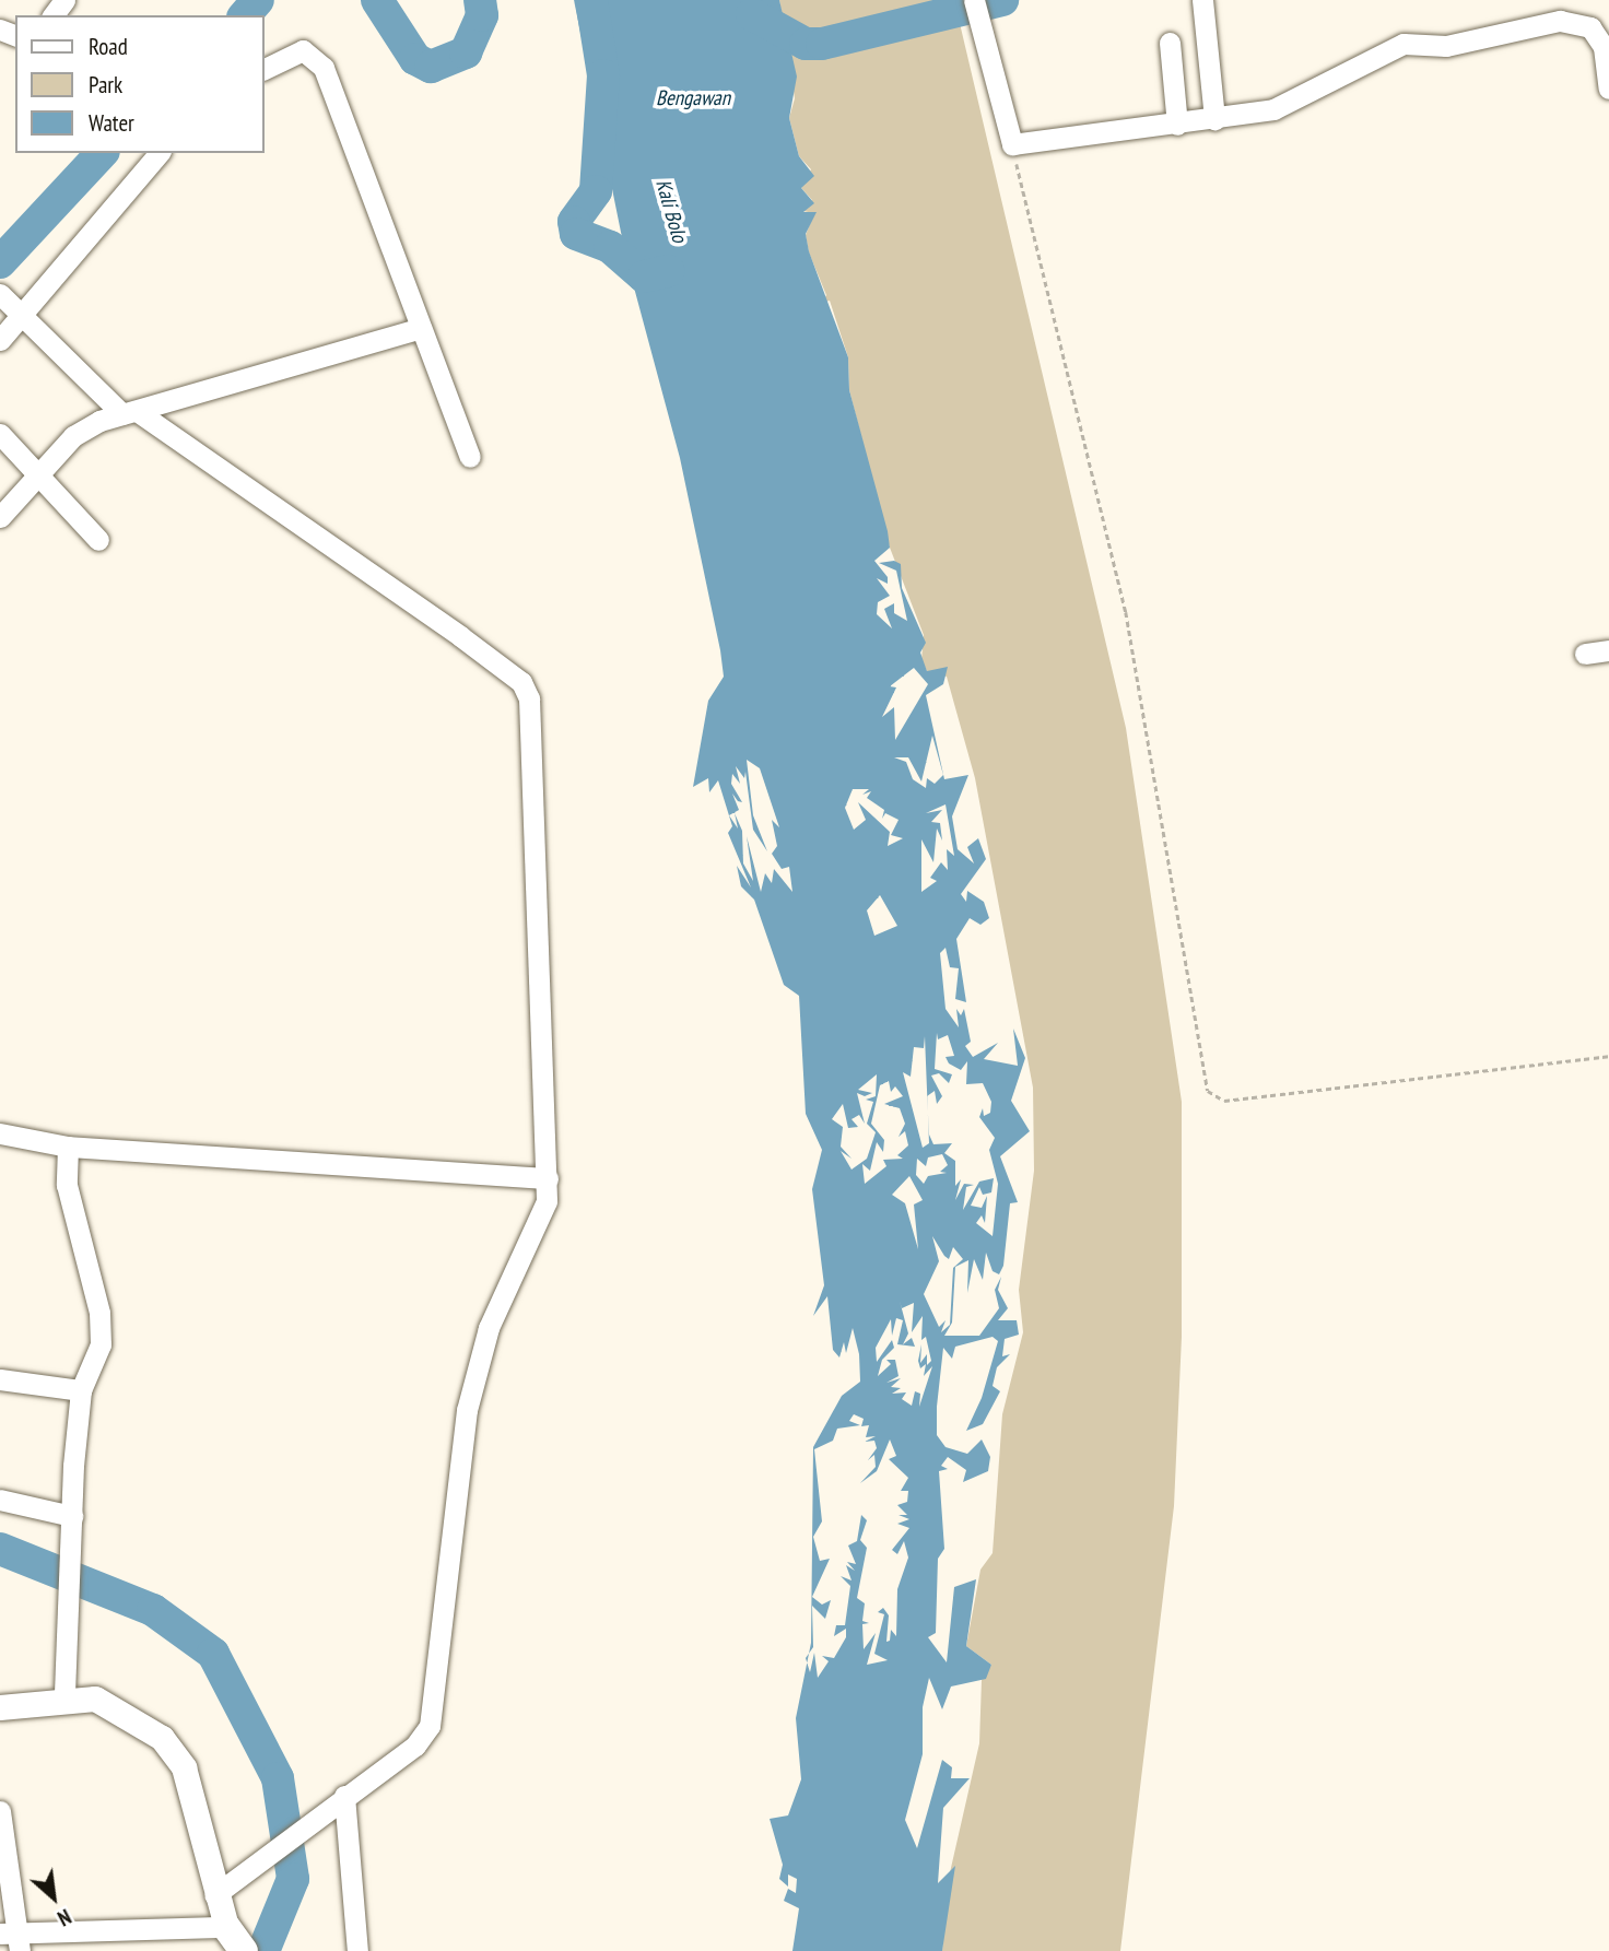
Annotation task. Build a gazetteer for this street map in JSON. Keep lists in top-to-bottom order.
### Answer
{
  "water": ["Bengawan", "Kali Bolo"],
  "legend": ["Road", "Park", "Water"],
  "north": "bottom right"
}
